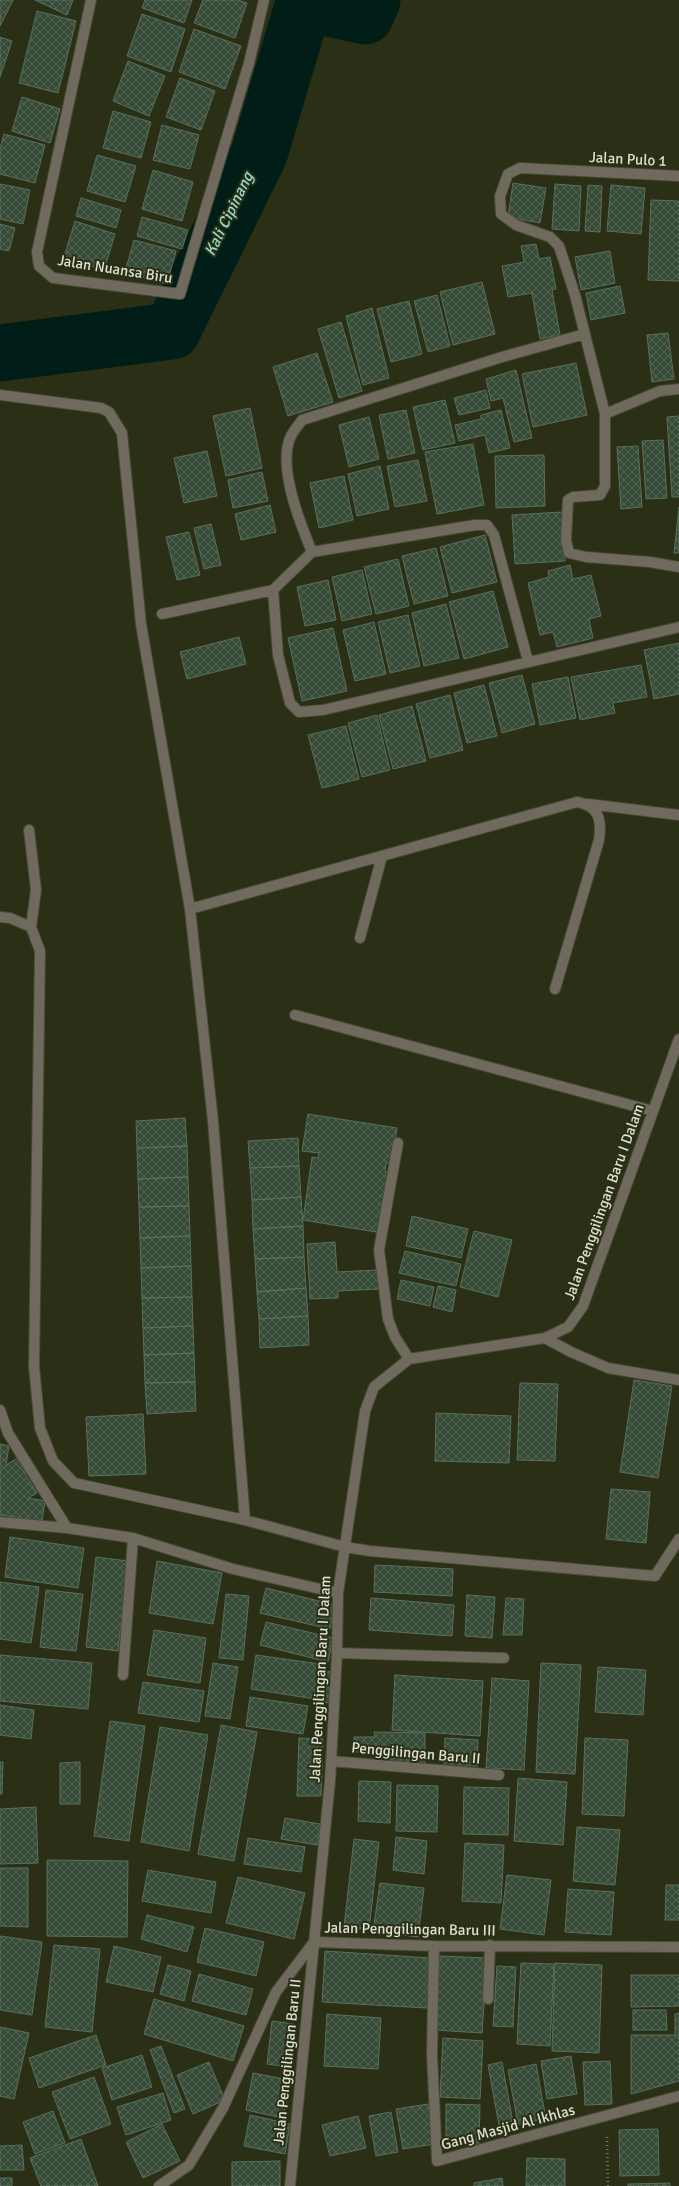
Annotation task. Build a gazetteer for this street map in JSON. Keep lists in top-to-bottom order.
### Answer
{
  "streets": {
    "street": [
      "Jalan Pulo 1",
      "Jalan Nuansa Biru",
      "Jalan Penggilingan Baru I Dalam",
      "Penggilingan Baru II",
      "Jalan Penggilingan Baru III",
      "Jalan Penggilingan Baru II",
      "Gang Masjid Al Ikhlas"
    ]
  },
  "crossings": [
    ["Jalan Penggilingan Baru I Dalam", "Penggilingan Baru II"],
    ["Jalan Penggilingan Baru I Dalam", "Jalan Penggilingan Baru III"],
    ["Jalan Penggilingan Baru I Dalam", "Jalan Penggilingan Baru II"],
    ["Jalan Penggilingan Baru III", "Jalan Penggilingan Baru II"],
    ["Jalan Penggilingan Baru III", "Gang Masjid Al Ikhlas"]
  ],
  "water": ["Kali Cipinang"]
}
